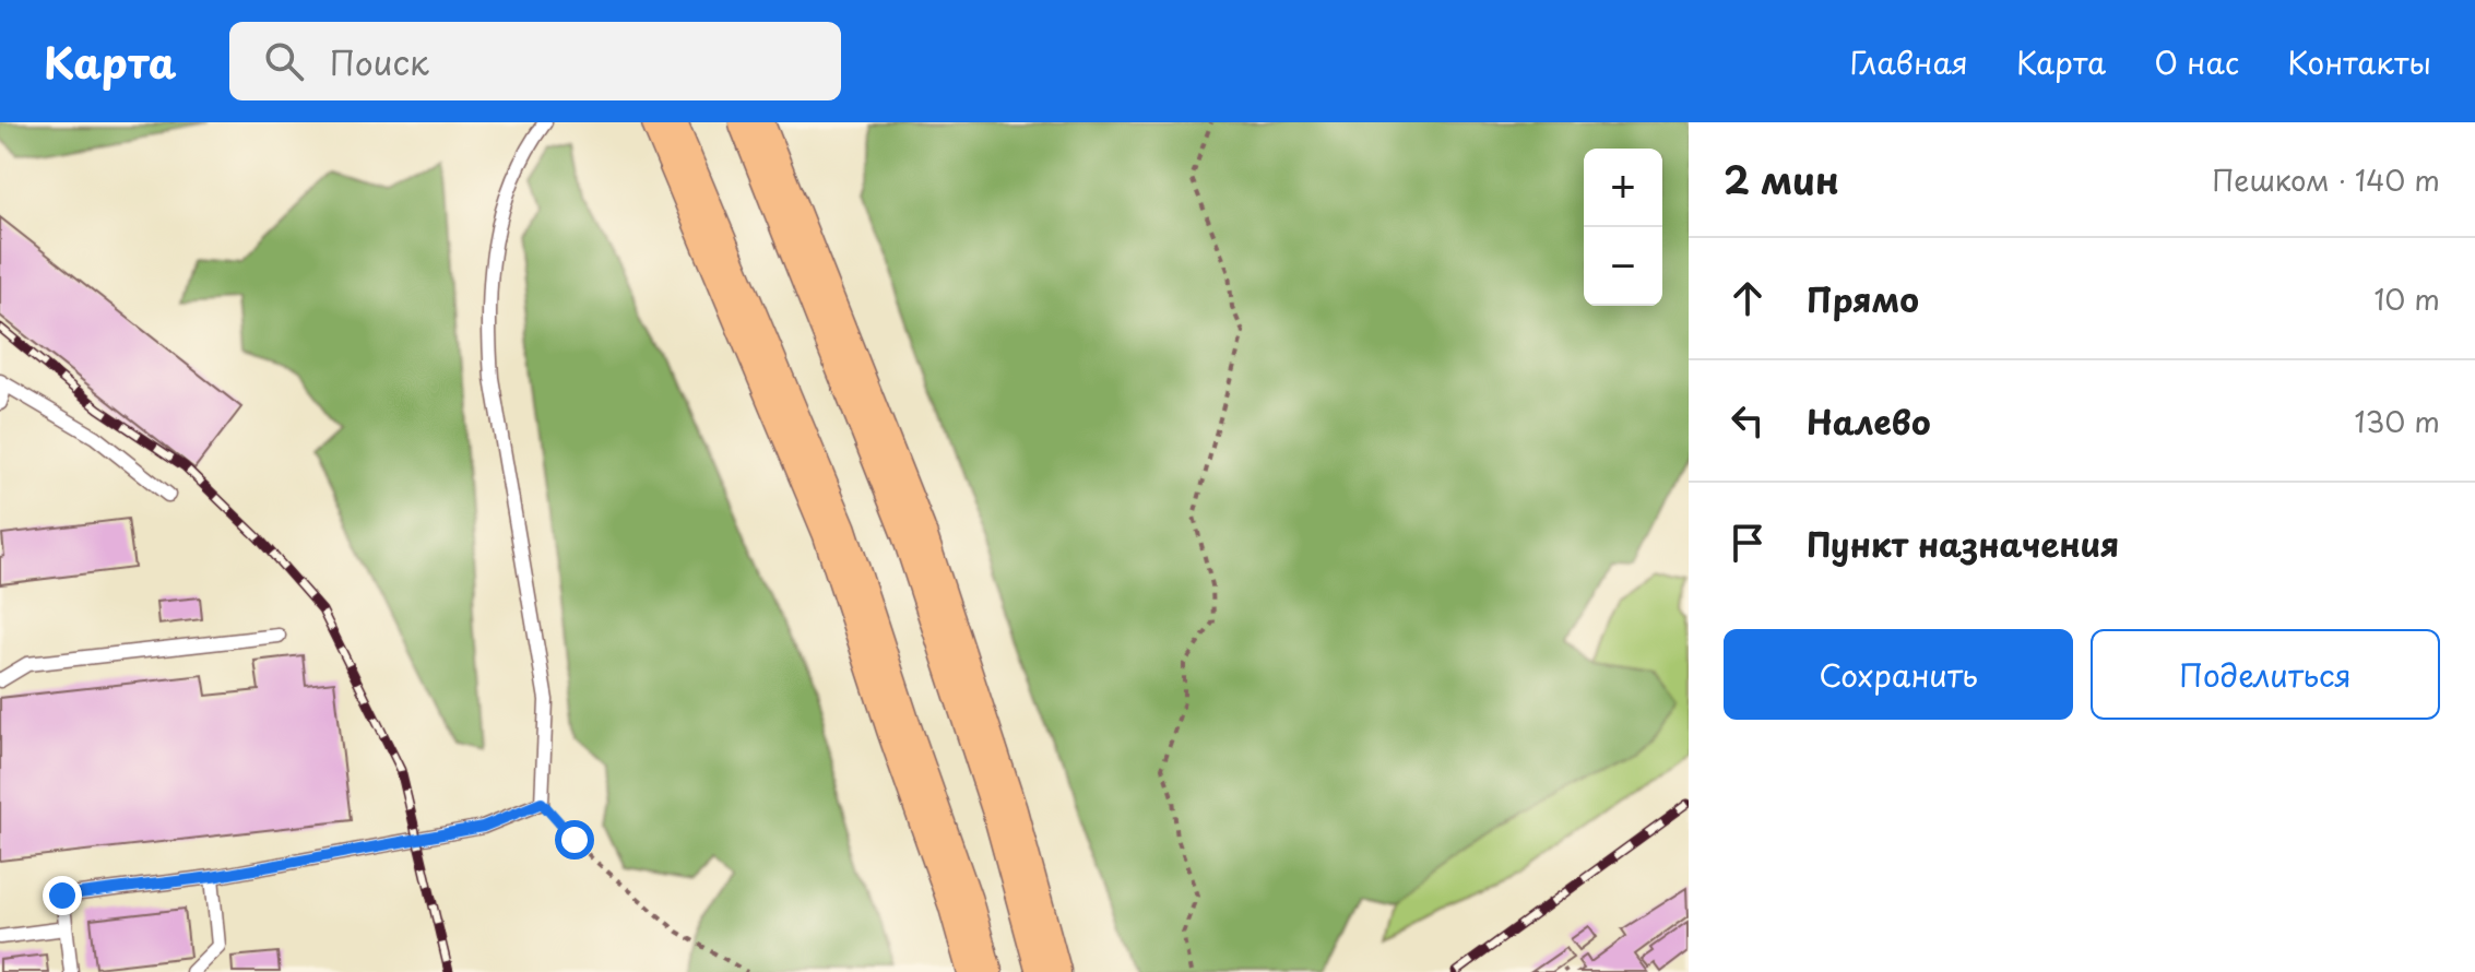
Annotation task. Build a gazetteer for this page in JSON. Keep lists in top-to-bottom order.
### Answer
{
  "page": {
    "header": "Карта",
    "search": "Поиск",
    "nav": [
      "Главная",
      "Карта",
      "О нас",
      "Контакты"
    ],
    "heading": ["2 мин", "Пешком · 140 m"],
    "map_buttons": ["+", "−"],
    "list": [
      ["Прямо", "10 m"],
      ["Налево", "130 m"],
      "Пункт назначения"
    ],
    "buttons": ["Сохранить", "Поделиться"]
  }
}
